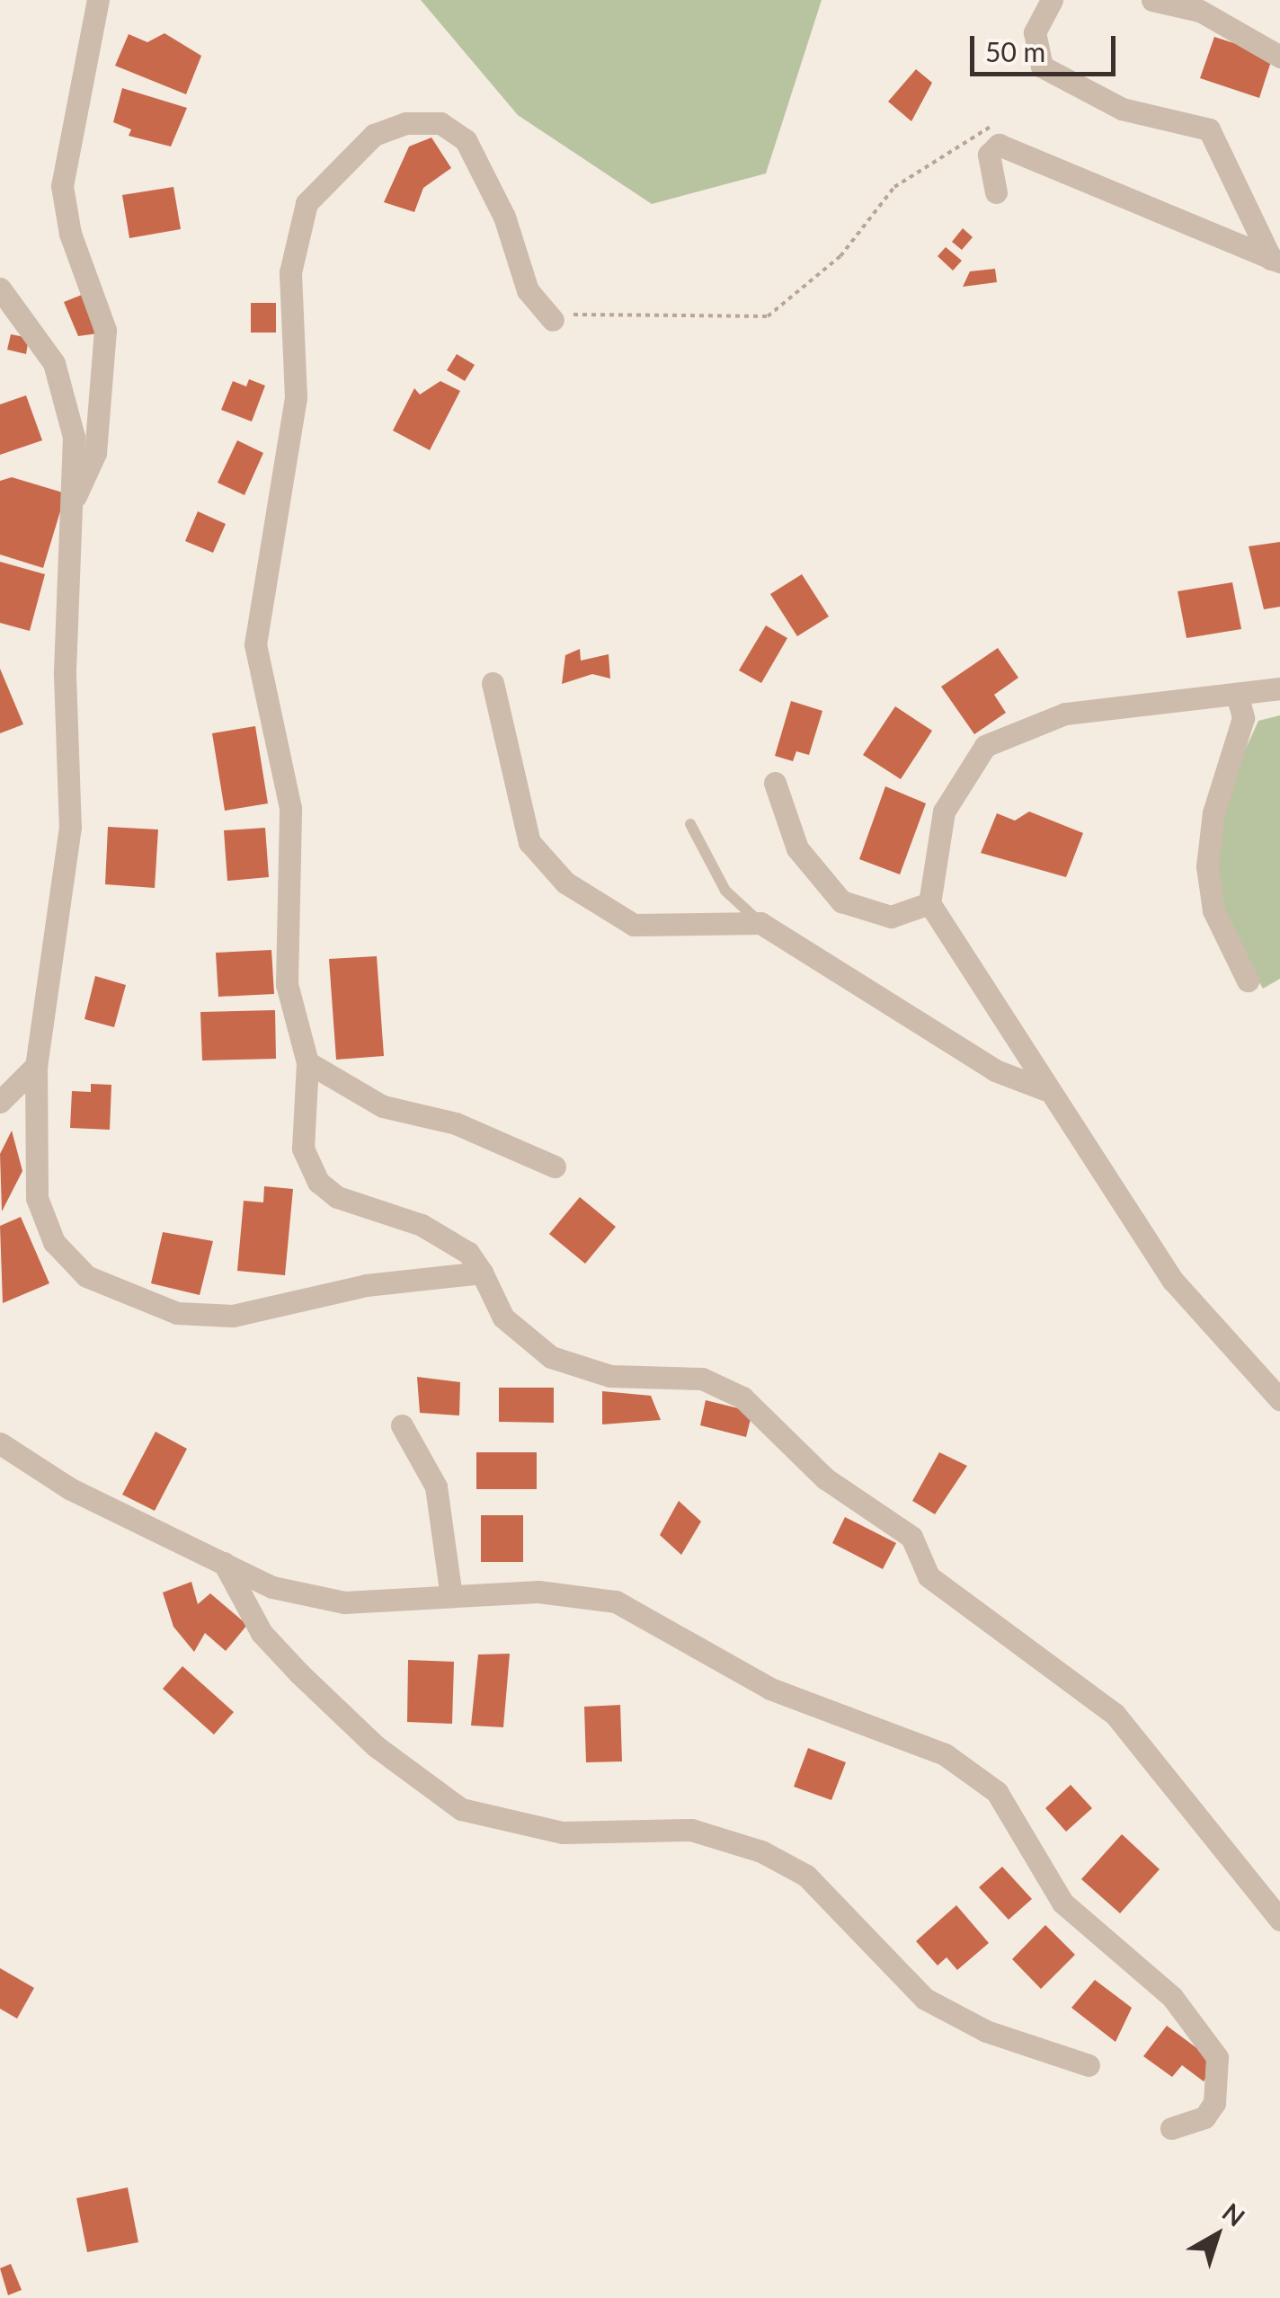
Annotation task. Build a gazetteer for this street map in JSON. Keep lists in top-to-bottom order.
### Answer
{
  "scale_bar": "50 m",
  "north": "top right"
}
